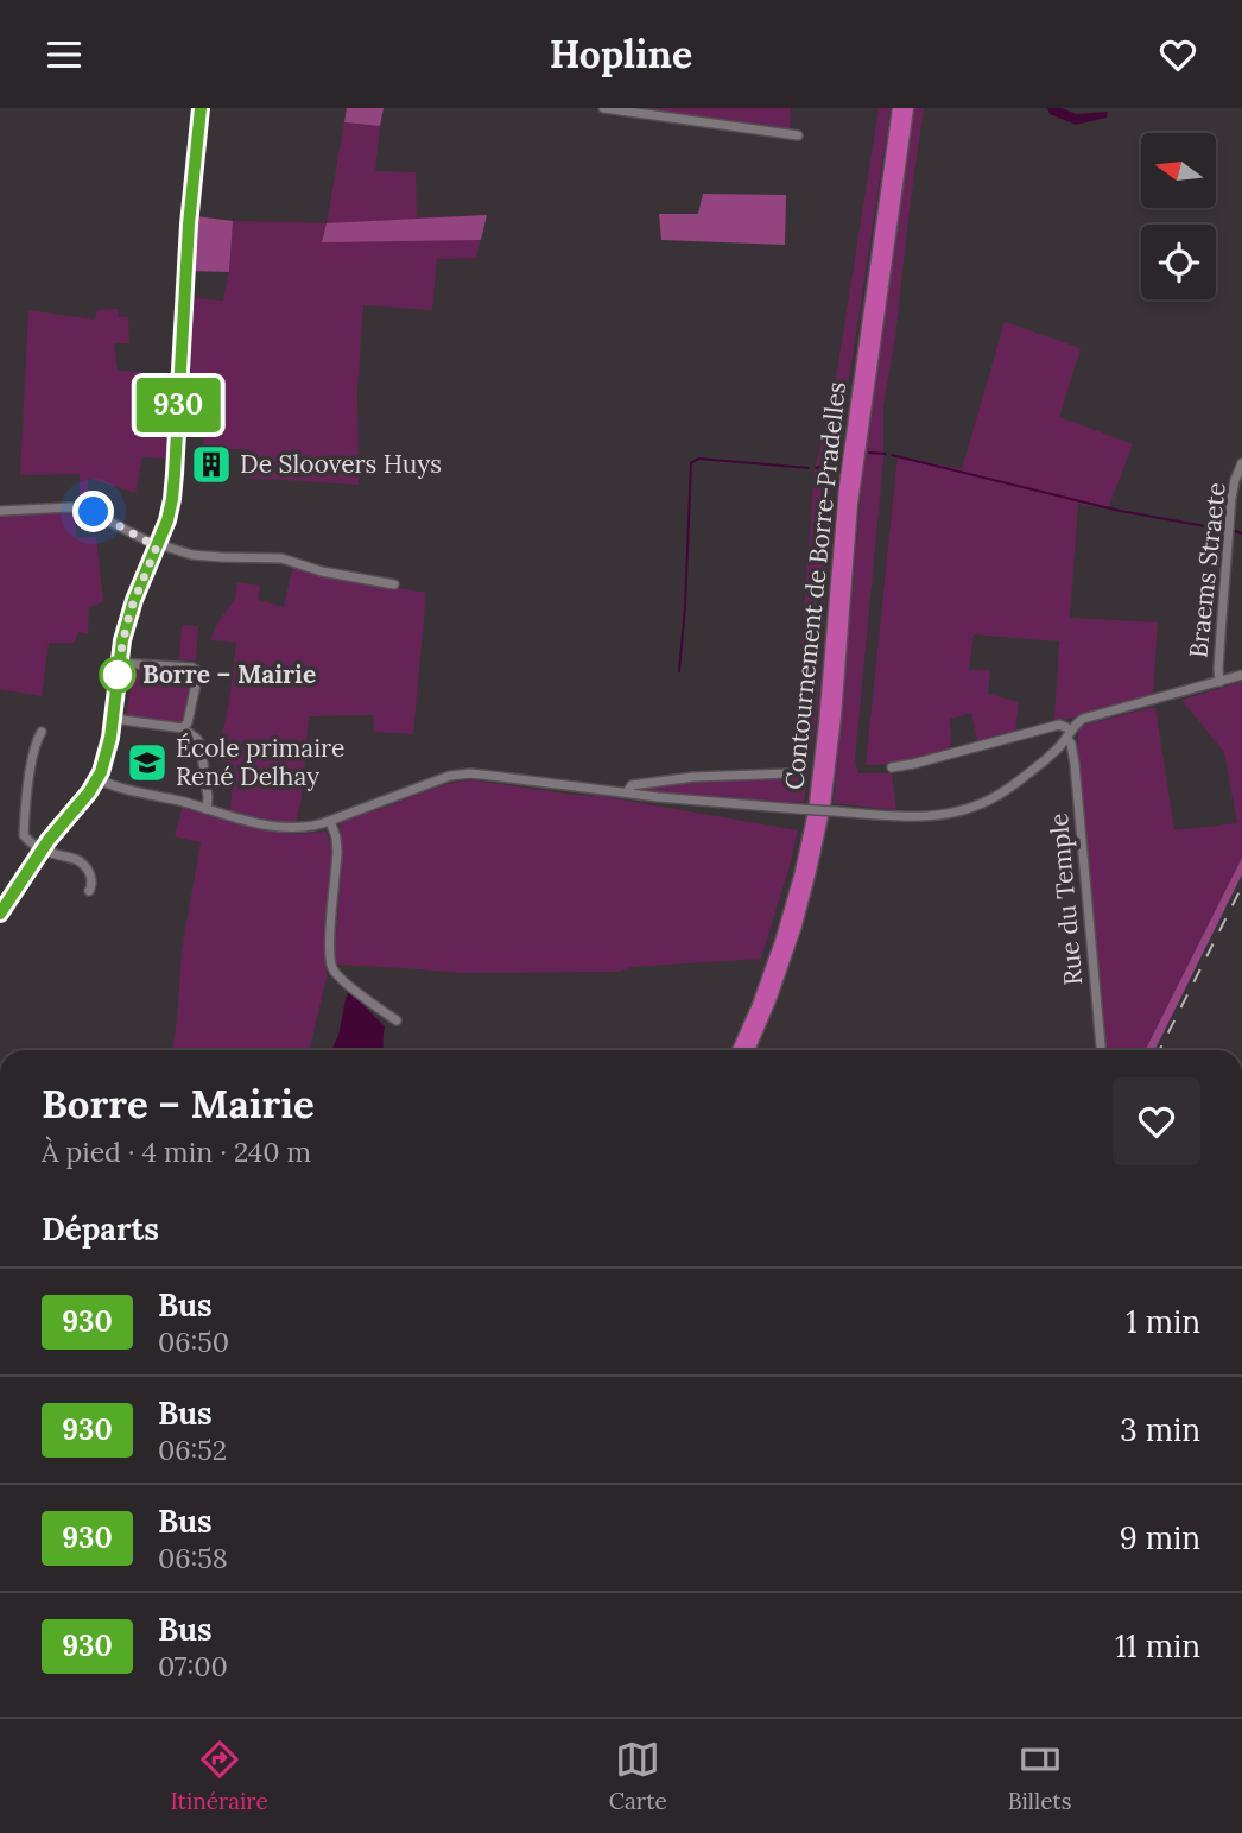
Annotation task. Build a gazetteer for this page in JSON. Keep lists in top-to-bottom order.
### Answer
{
  "streets": {
    "highway": ["Contournement de Borre-Pradelles"],
    "street": ["Braems Straete", "Rue du Temple"]
  },
  "places": {
    "building": ["De Sloovers Huys"],
    "other": ["Borre – Mairie"],
    "school or university": ["École primaire René Delhay"]
  },
  "lines": ["bus line 930"],
  "north": "left",
  "page": {
    "header": "Hopline",
    "on_map": "930",
    "heading": [
      ["Borre – Mairie", "À pied · 4 min · 240 m"],
      "Départs"
    ],
    "list": [
      {
        "mark": "930",
        "name": "Bus",
        "note": "06:50",
        "value": "1 min"
      },
      {
        "mark": "930",
        "name": "Bus",
        "note": "06:52",
        "value": "3 min"
      },
      {
        "mark": "930",
        "name": "Bus",
        "note": "06:58",
        "value": "9 min"
      },
      {
        "mark": "930",
        "name": "Bus",
        "note": "07:00",
        "value": "11 min"
      }
    ],
    "tabs": ["Itinéraire", "Carte", "Billets"]
  }
}
